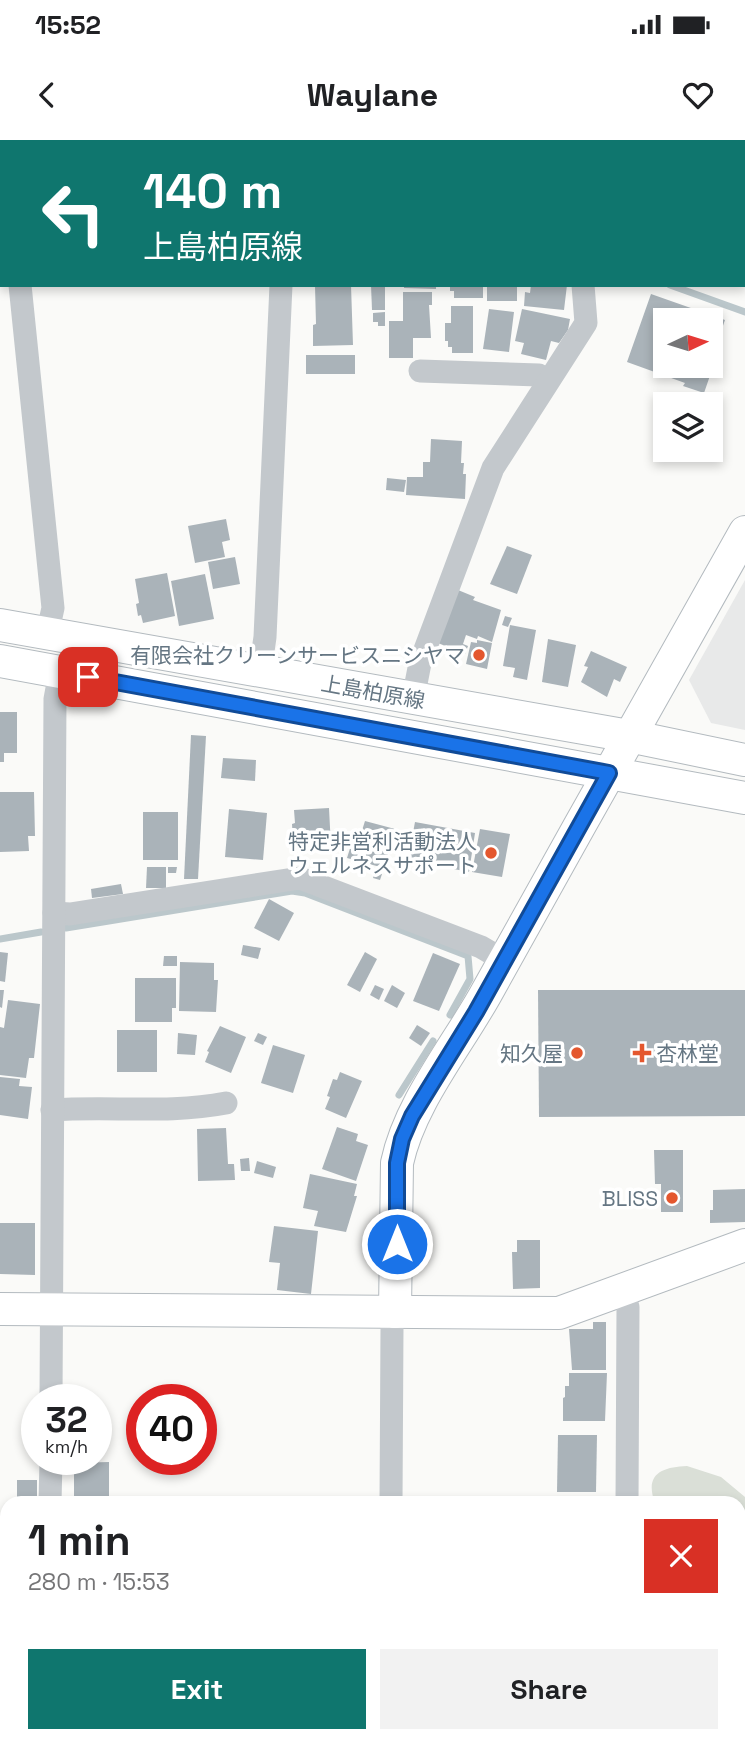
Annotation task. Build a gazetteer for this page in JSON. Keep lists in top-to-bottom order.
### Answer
{
  "streets": {
    "street": ["上島柏原線"]
  },
  "places": {
    "other": [
      "有限会社クリーンサービスニシヤマ",
      "特定非営利活動法人 ウェルネスサポート",
      "知久屋",
      "BLISS"
    ],
    "health": ["杏林堂"]
  },
  "north": "right",
  "page": {
    "status": "15:52",
    "header": "Waylane",
    "turn": ["140 m", "上島柏原線"],
    "speed": "32 km/h",
    "limit": "40",
    "heading": ["1 min", "280 m · 15:53"],
    "buttons": ["Exit", "Share"]
  }
}
